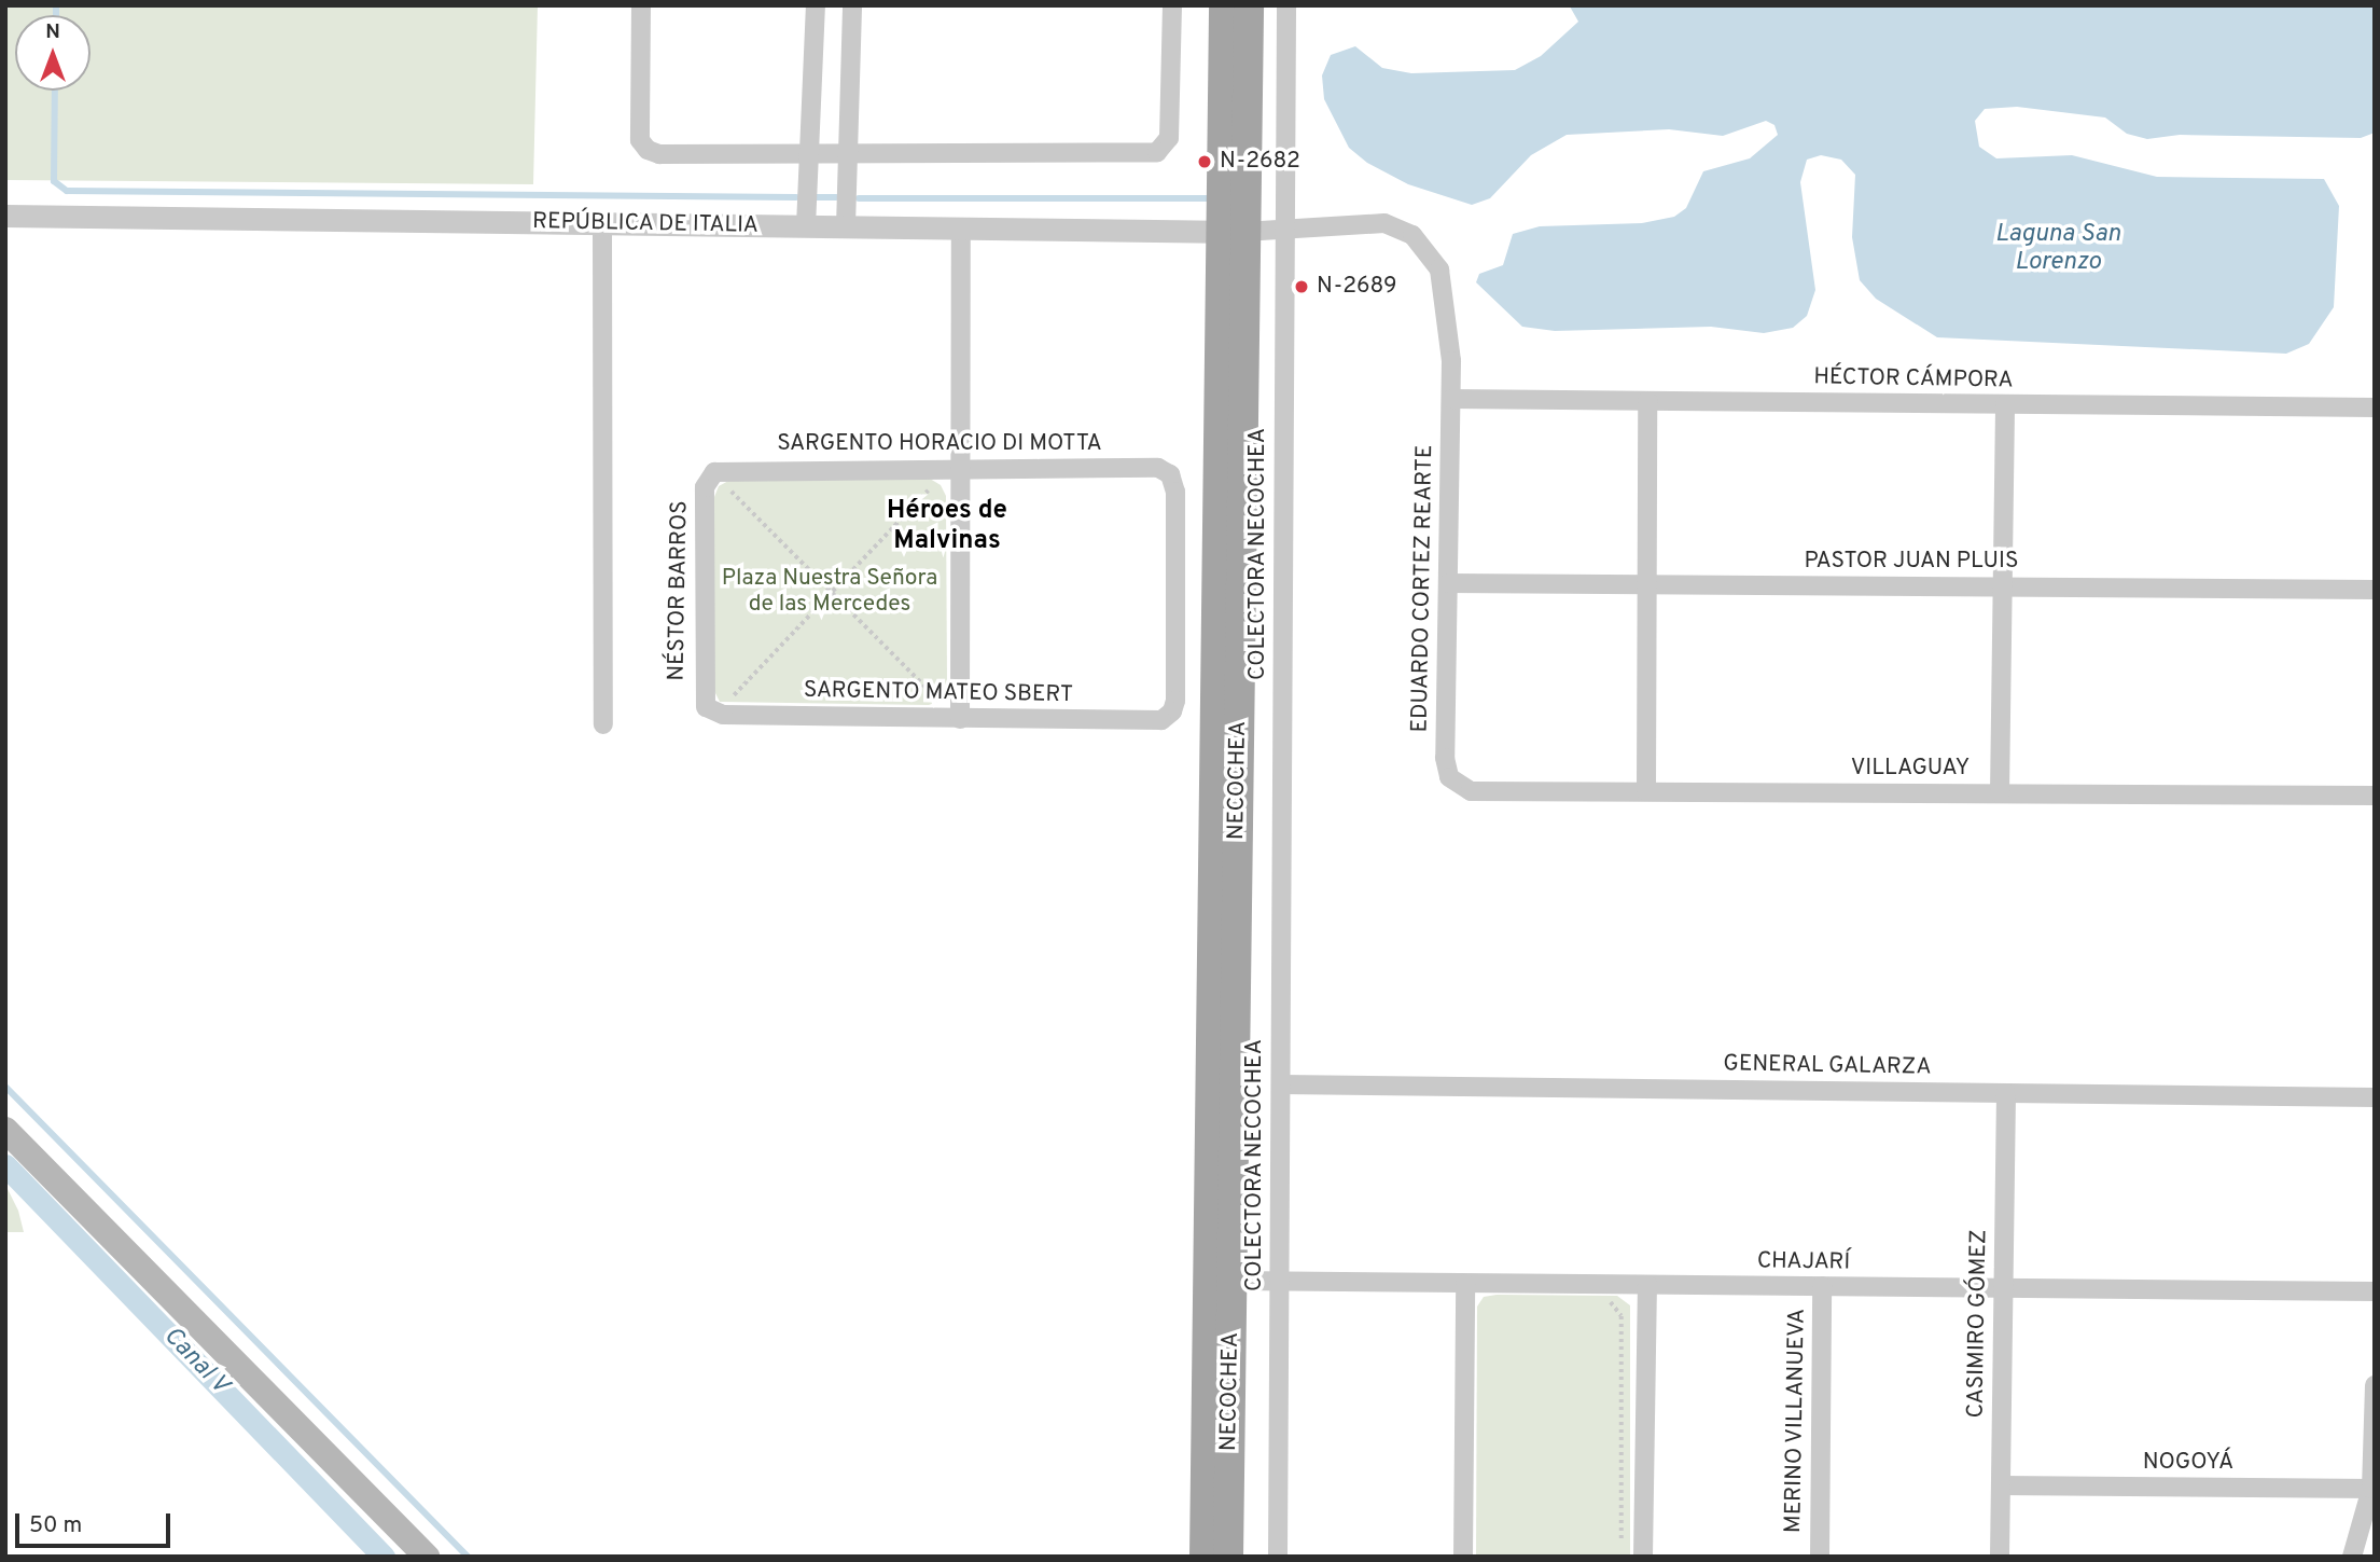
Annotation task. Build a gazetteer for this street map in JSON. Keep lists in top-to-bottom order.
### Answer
{
  "streets": {
    "main road": ["NECOCHEA"],
    "street": [
      "REPÚBLICA DE ITALIA",
      "HÉCTOR CÁMPORA",
      "SARGENTO HORACIO DI MOTTA",
      "COLECTORA NECOCHEA",
      "PASTOR JUAN PLUIS",
      "EDUARDO CORTEZ REARTE",
      "NÉSTOR BARROS",
      "SARGENTO MATEO SBERT",
      "VILLAGUAY",
      "GENERAL GALARZA",
      "CHAJARÍ",
      "CASIMIRO GÓMEZ",
      "MERINO VILLANUEVA",
      "NOGOYÁ"
    ]
  },
  "crossings": [
    ["REPÚBLICA DE ITALIA", "COLECTORA NECOCHEA"],
    ["REPÚBLICA DE ITALIA", "EDUARDO CORTEZ REARTE"],
    ["REPÚBLICA DE ITALIA", "NECOCHEA"],
    ["HÉCTOR CÁMPORA", "EDUARDO CORTEZ REARTE"],
    ["SARGENTO HORACIO DI MOTTA", "NÉSTOR BARROS"],
    ["SARGENTO HORACIO DI MOTTA", "SARGENTO MATEO SBERT"],
    ["COLECTORA NECOCHEA", "EDUARDO CORTEZ REARTE"],
    ["COLECTORA NECOCHEA", "GENERAL GALARZA"],
    ["COLECTORA NECOCHEA", "CHAJARÍ"],
    ["PASTOR JUAN PLUIS", "EDUARDO CORTEZ REARTE"],
    ["EDUARDO CORTEZ REARTE", "VILLAGUAY"],
    ["NÉSTOR BARROS", "SARGENTO MATEO SBERT"],
    ["NECOCHEA", "CHAJARÍ"],
    ["GENERAL GALARZA", "CASIMIRO GÓMEZ"],
    ["CHAJARÍ", "CASIMIRO GÓMEZ"],
    ["CHAJARÍ", "MERINO VILLANUEVA"],
    ["CASIMIRO GÓMEZ", "NOGOYÁ"]
  ],
  "districts": ["Héroes de Malvinas"],
  "water": ["Laguna San Lorenzo", "Canal V"],
  "parks": ["Plaza Nuestra Señora de las Mercedes"],
  "places": ["N-2682", "N-2689"],
  "scale_bar": "50 m",
  "north": "top"
}
